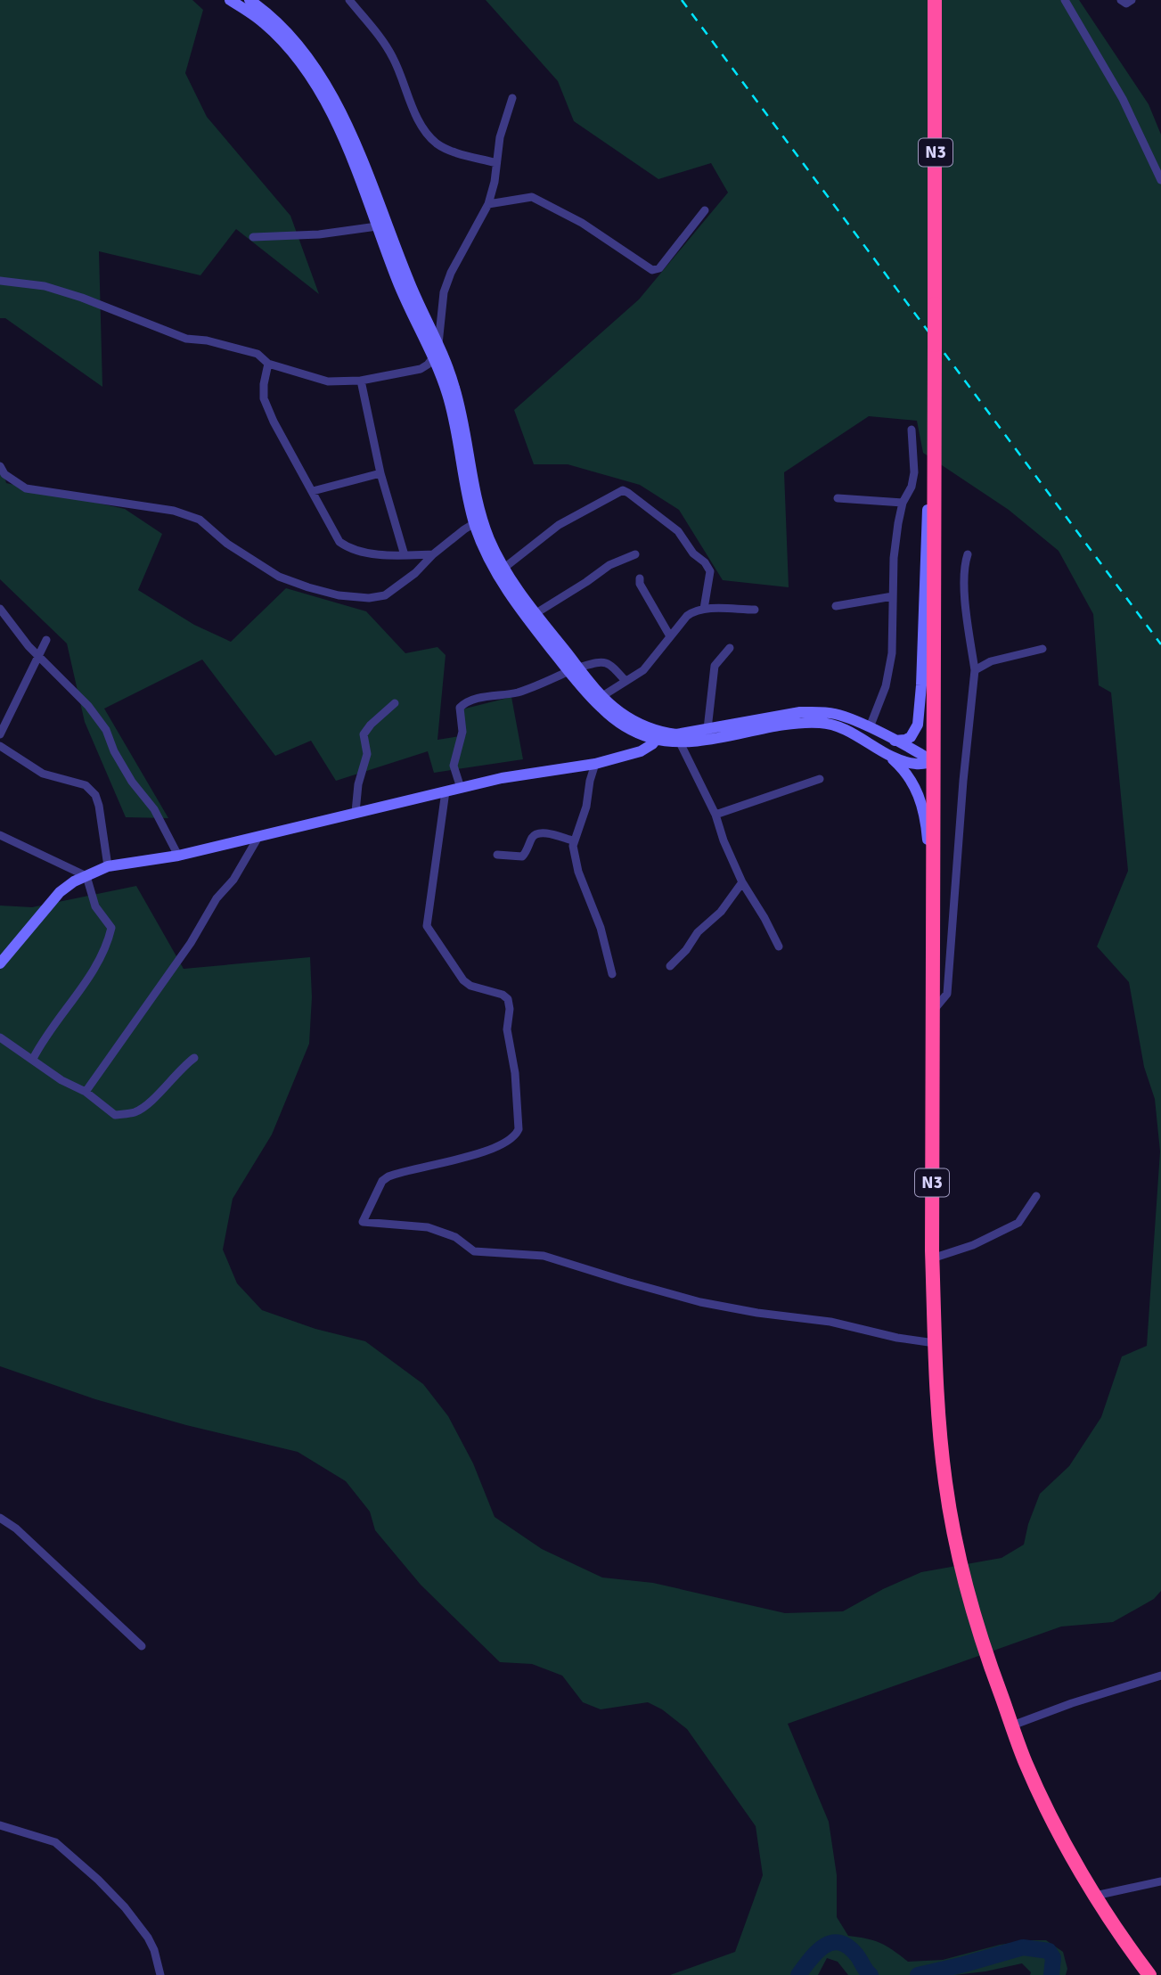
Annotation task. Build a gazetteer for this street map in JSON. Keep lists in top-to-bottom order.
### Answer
{
  "streets": {
    "highway": ["N3"]
  }
}
